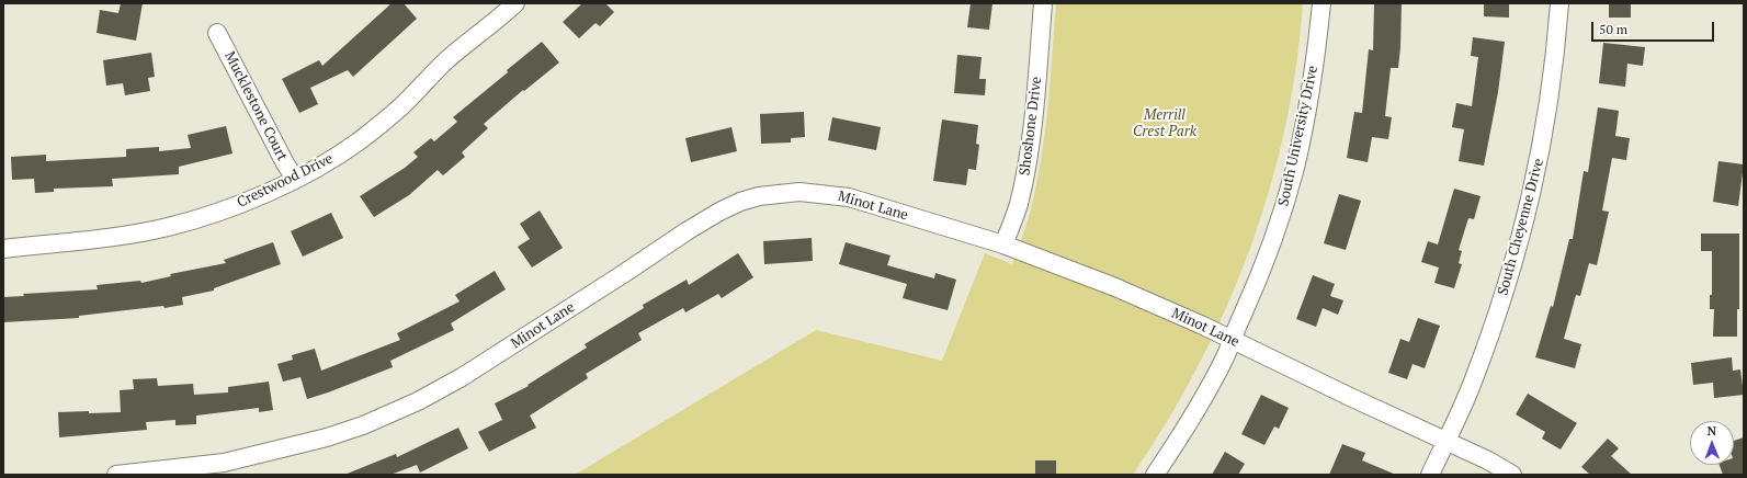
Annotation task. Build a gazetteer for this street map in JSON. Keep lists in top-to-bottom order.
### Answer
{
  "streets": {
    "street": [
      "Mucklestone Court",
      "Shoshone Drive",
      "South University Drive",
      "Crestwood Drive",
      "Minot Lane",
      "South Cheyenne Drive"
    ]
  },
  "crossings": [
    ["Mucklestone Court", "Crestwood Drive"],
    ["Shoshone Drive", "Minot Lane"],
    ["South University Drive", "Minot Lane"],
    ["Minot Lane", "South Cheyenne Drive"]
  ],
  "parks": ["Merrill Crest Park"],
  "scale_bar": "50 m",
  "north": "top"
}
